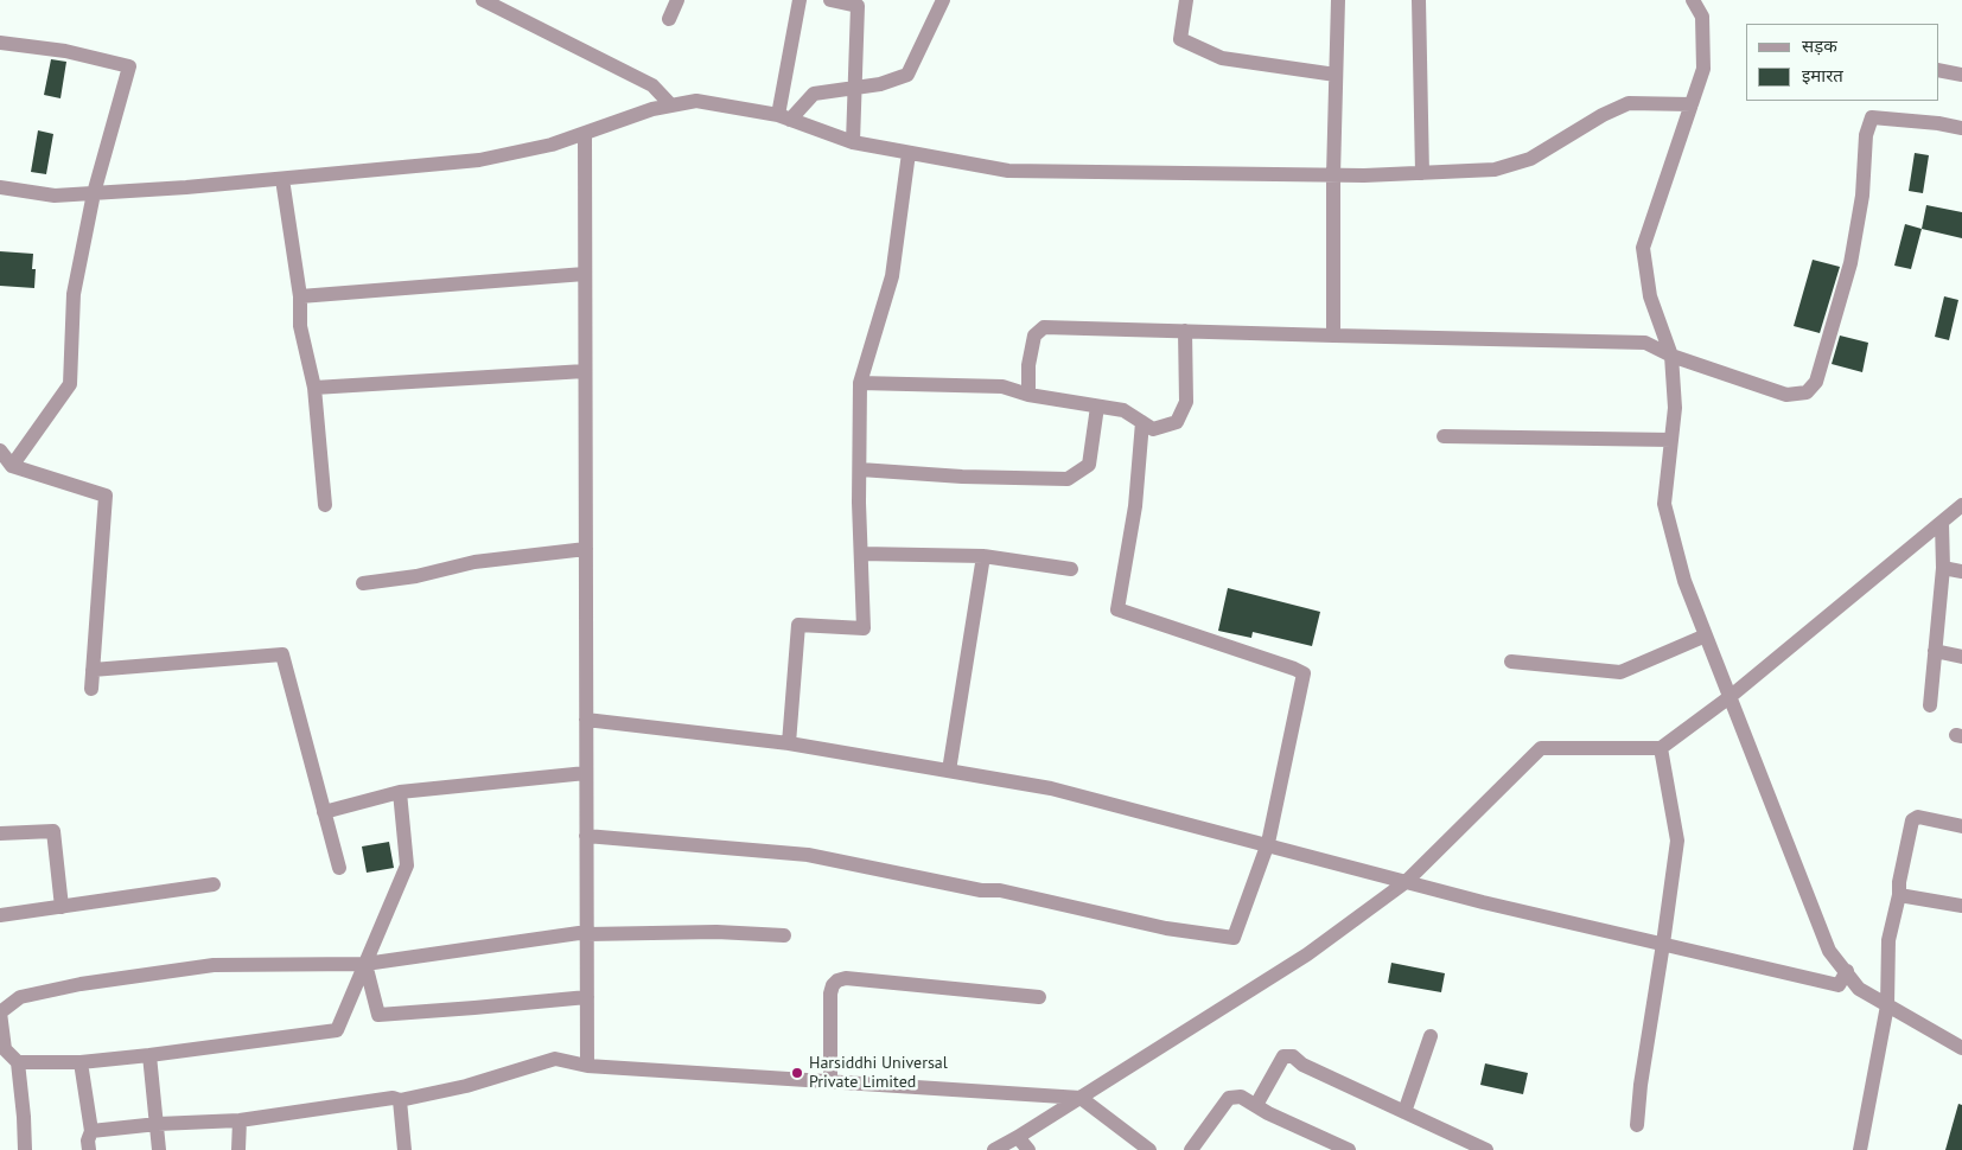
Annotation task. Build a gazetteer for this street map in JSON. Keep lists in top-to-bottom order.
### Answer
{
  "places": ["Harsiddhi Universal Private Limited"],
  "legend": ["सड़क", "इमारत"]
}
